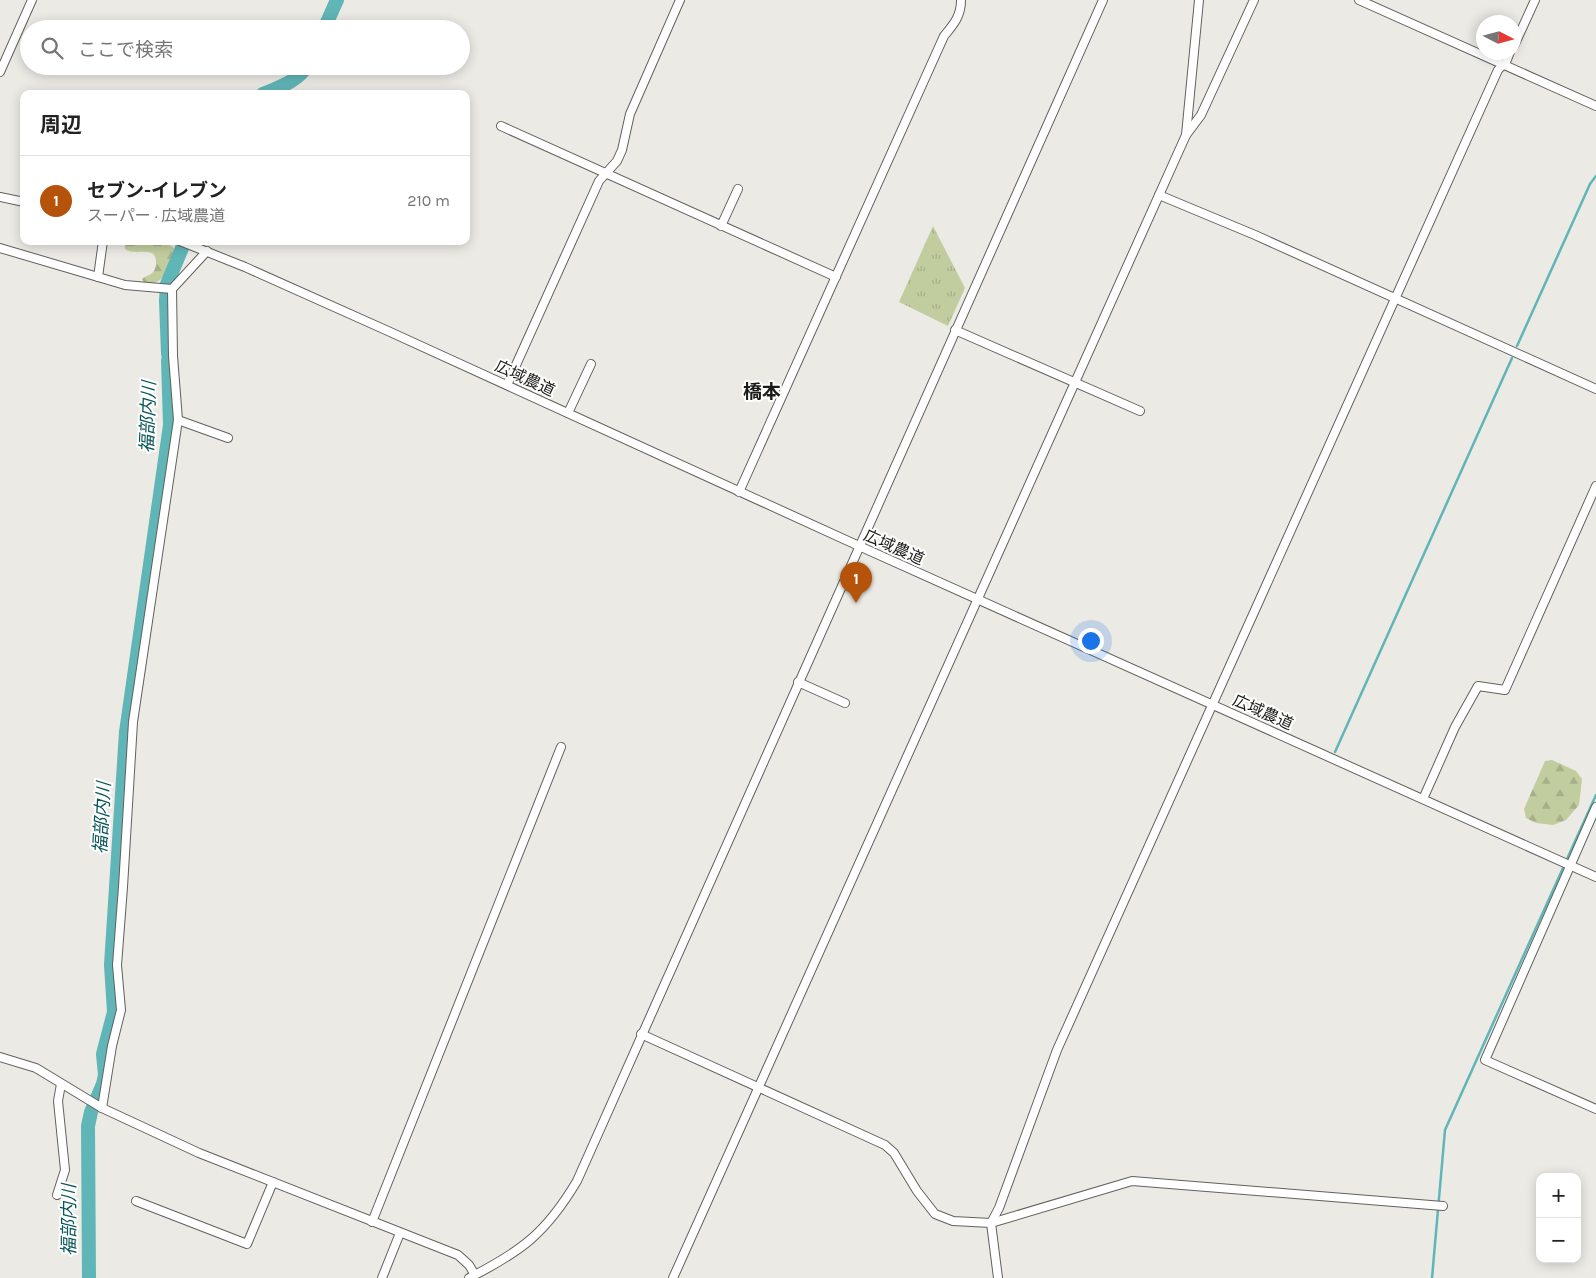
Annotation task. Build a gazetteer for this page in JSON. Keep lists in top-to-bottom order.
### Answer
{
  "streets": {
    "street": ["広域農道"]
  },
  "districts": ["橋本"],
  "water": ["福部内川"],
  "north": "right",
  "page": {
    "search": "ここで検索",
    "heading": "周辺",
    "list": [
      {
        "mark": "1",
        "name": "セブン-イレブン",
        "note": "スーパー · 広域農道",
        "value": "210 m"
      }
    ],
    "pins": "1",
    "map_buttons": ["+", "−"]
  }
}
